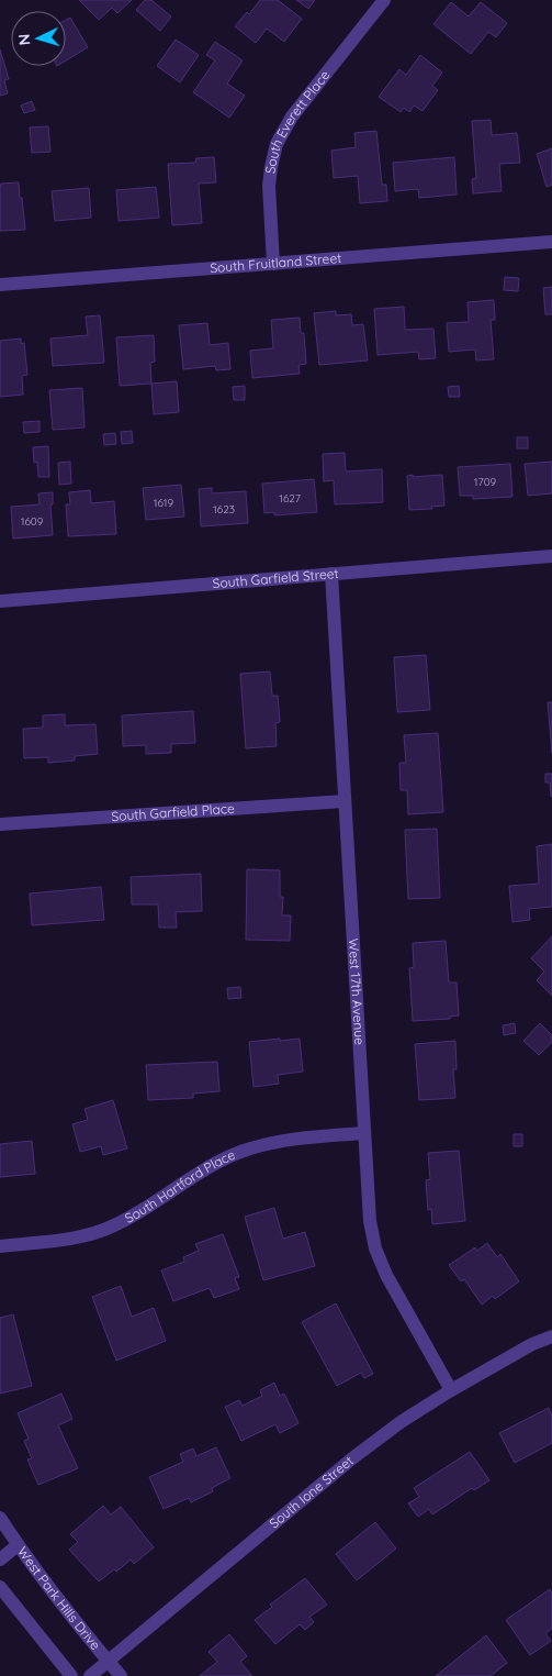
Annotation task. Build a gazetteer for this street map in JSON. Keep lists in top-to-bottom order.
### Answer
{
  "streets": {
    "street": [
      "South Everett Place",
      "South Fruitland Street",
      "South Garfield Street",
      "South Garfield Place",
      "West 17th Avenue",
      "South Hartford Place",
      "South Ione Street",
      "West Park Hills Drive"
    ]
  },
  "crossings": [
    ["South Everett Place", "South Fruitland Street"],
    ["South Garfield Street", "West 17th Avenue"],
    ["South Garfield Place", "West 17th Avenue"],
    ["West 17th Avenue", "South Hartford Place"],
    ["West 17th Avenue", "South Ione Street"],
    ["South Ione Street", "West Park Hills Drive"]
  ],
  "house_numbers": [
    "1709",
    "1627",
    "1619",
    "1623",
    "1609"
  ],
  "north": "left"
}
